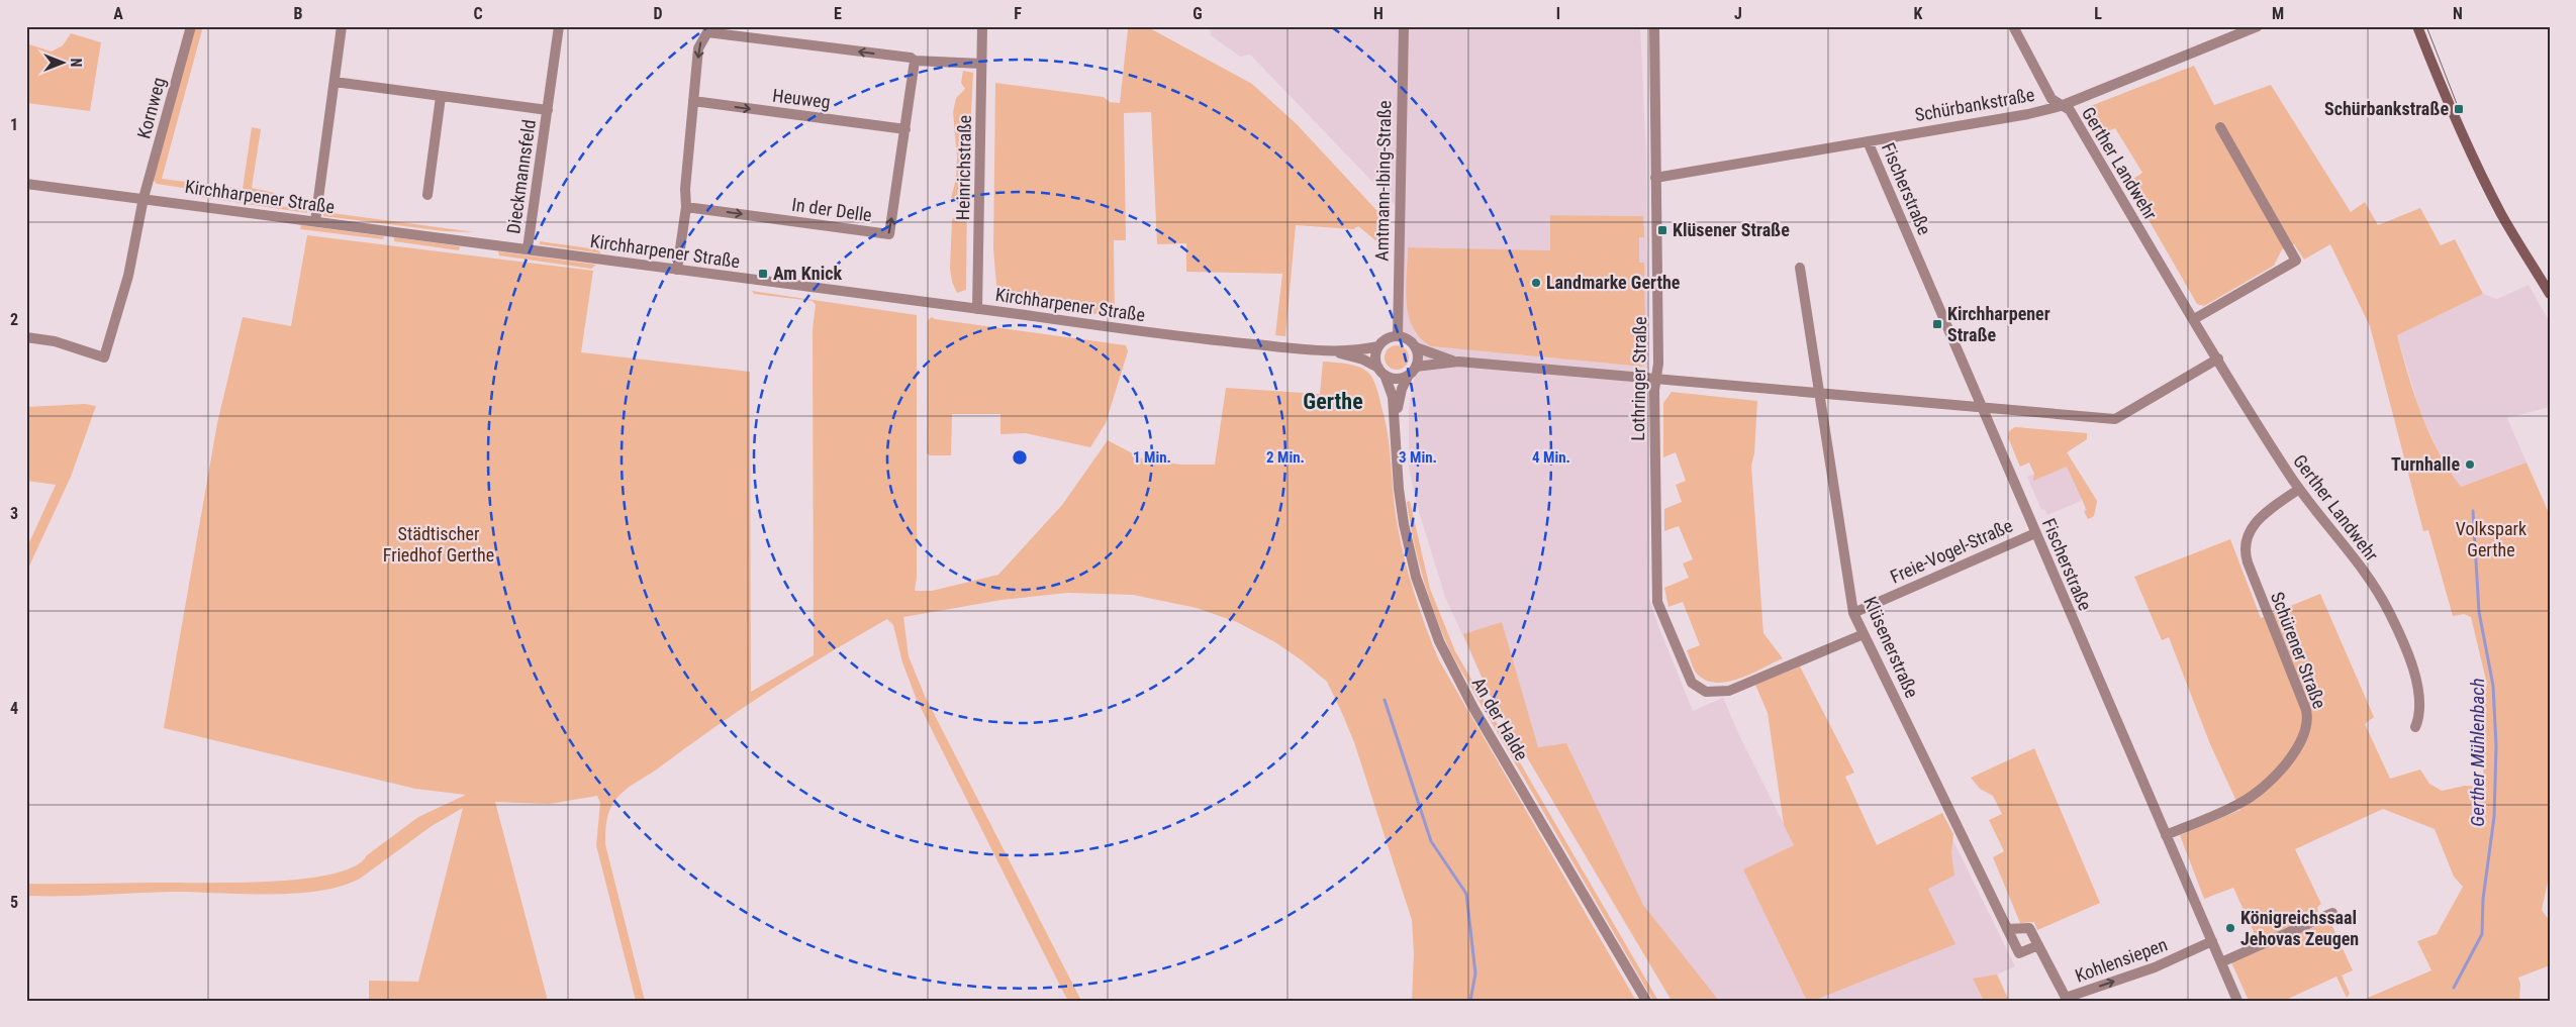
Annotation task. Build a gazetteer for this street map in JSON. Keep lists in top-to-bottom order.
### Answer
{
  "streets": {
    "street": [
      "Heuweg",
      "Schürbankstraße",
      "Kornweg",
      "Gerther Landwehr",
      "Heinrichstraße",
      "Dieckmannsfeld",
      "Amtmann-Ibing-Straße",
      "Fischerstraße",
      "Kirchharpener Straße",
      "In der Delle",
      "Lothringer Straße",
      "Freie-Vogel-Straße",
      "Klüsenerstraße",
      "Schürener Straße",
      "An der Halde",
      "Kohlensiepen"
    ]
  },
  "crossings": [
    ["Heuweg", "In der Delle"],
    ["Schürbankstraße", "Gerther Landwehr"],
    ["Schürbankstraße", "Fischerstraße"],
    ["Schürbankstraße", "Lothringer Straße"],
    ["Kornweg", "Kirchharpener Straße"],
    ["Gerther Landwehr", "Schürener Straße"],
    ["Heinrichstraße", "Kirchharpener Straße"],
    ["Dieckmannsfeld", "Kirchharpener Straße"],
    ["Amtmann-Ibing-Straße", "Kirchharpener Straße"],
    ["Amtmann-Ibing-Straße", "An der Halde"],
    ["Fischerstraße", "Freie-Vogel-Straße"],
    ["Fischerstraße", "Schürener Straße"],
    ["Fischerstraße", "Kohlensiepen"],
    ["Kirchharpener Straße", "An der Halde"],
    ["Lothringer Straße", "Klüsenerstraße"],
    ["Freie-Vogel-Straße", "Klüsenerstraße"],
    ["Klüsenerstraße", "Kohlensiepen"]
  ],
  "one_way": ["Heuweg", "Kohlensiepen"],
  "districts": ["Gerthe"],
  "water": ["Gerther Mühlenbach"],
  "parks": ["Volkspark Gerthe", "Städtischer Friedhof Gerthe"],
  "places": {
    "transit": [
      "Schürbankstraße",
      "Klüsener Straße",
      "Am Knick",
      "Kirchharpener Straße"
    ],
    "other": ["Landmarke Gerthe", "Turnhalle", "Königreichssaal Jehovas Zeugen"]
  },
  "north": "right",
  "grid": {
    "columns": [
      "A",
      "B",
      "C",
      "D",
      "E",
      "F",
      "G",
      "H",
      "I",
      "J",
      "K",
      "L",
      "M",
      "N"
    ],
    "rows": [
      "1",
      "2",
      "3",
      "4",
      "5"
    ]
  },
  "rings": [
    "1 Min.",
    "2 Min.",
    "3 Min.",
    "4 Min."
  ]
}
